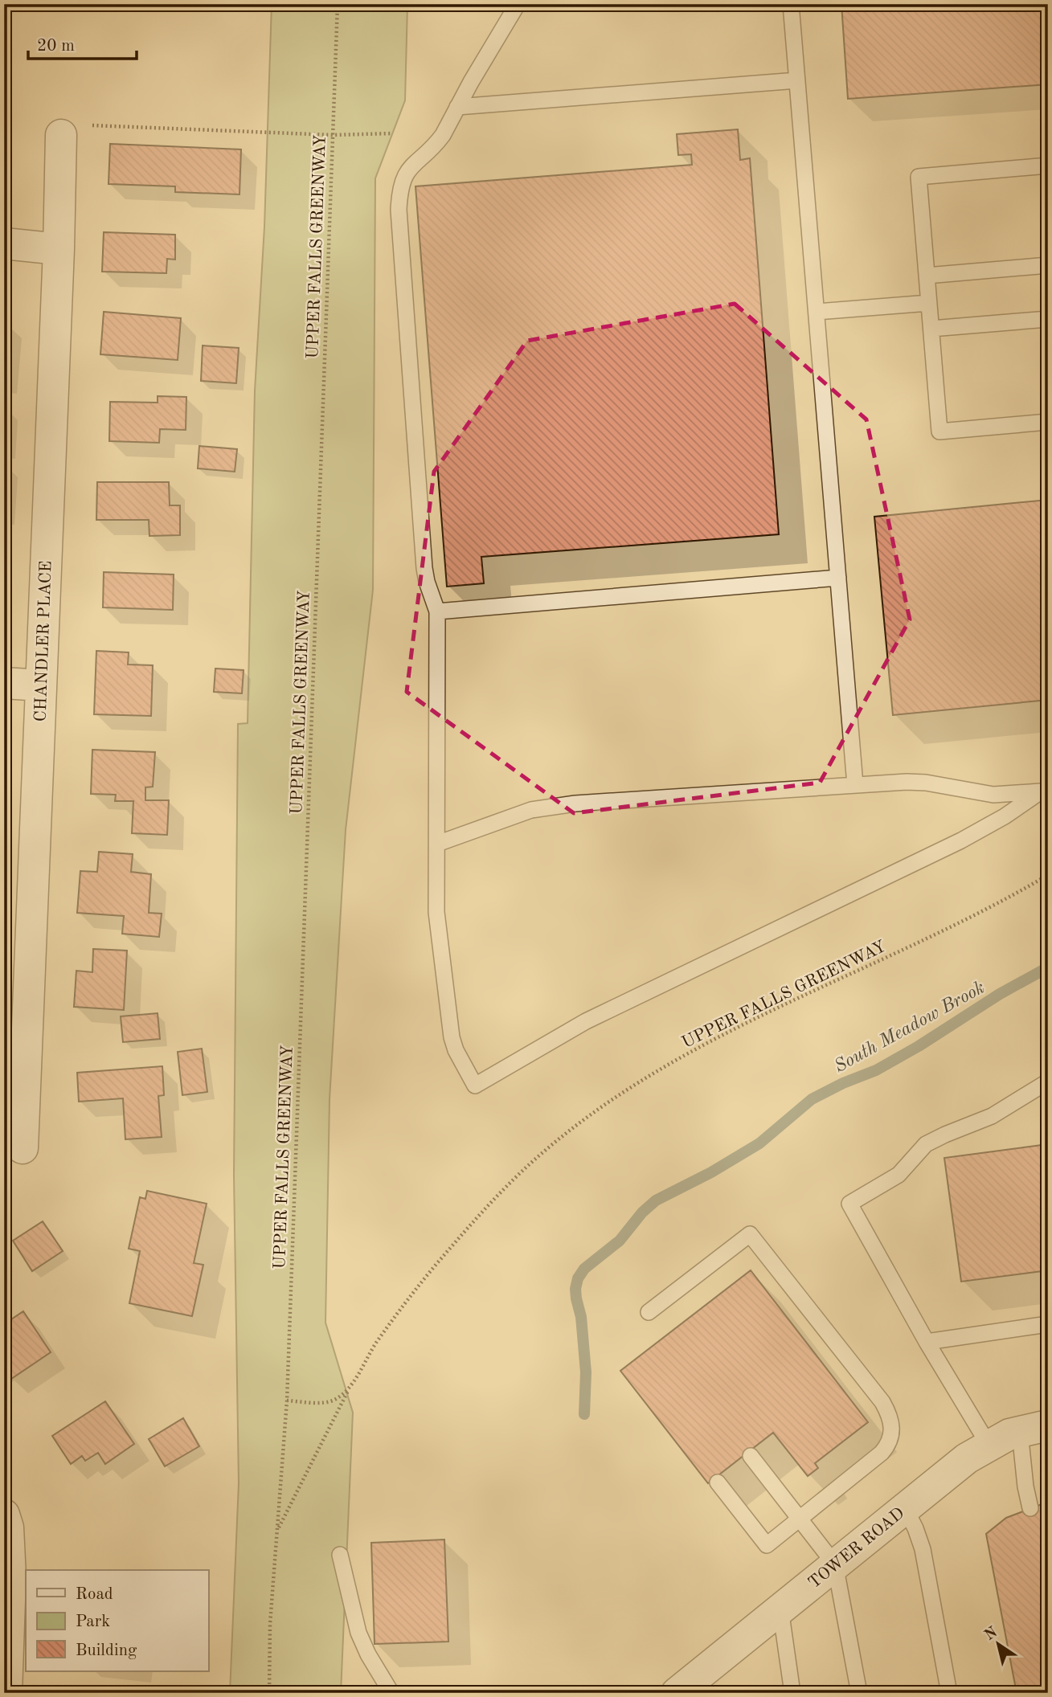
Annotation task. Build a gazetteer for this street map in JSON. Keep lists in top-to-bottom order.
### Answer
{
  "streets": {
    "street": ["CHANDLER PLACE", "TOWER ROAD"],
    "path": ["UPPER FALLS GREENWAY"]
  },
  "water": ["South Meadow Brook"],
  "legend": ["Road", "Park", "Building"],
  "scale_bar": "20 m",
  "north": "top left"
}
